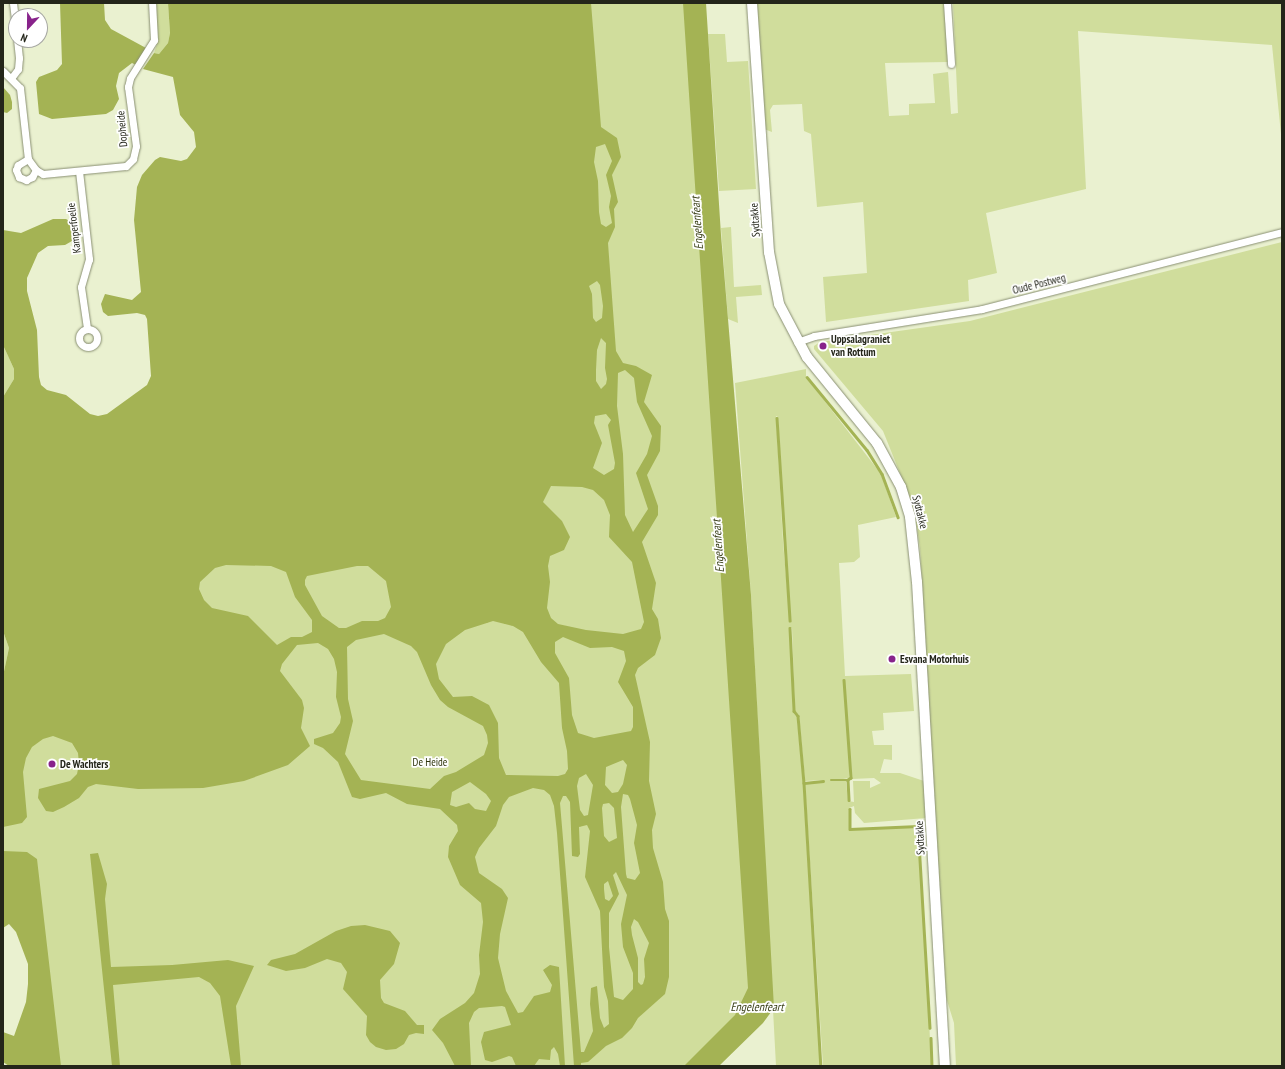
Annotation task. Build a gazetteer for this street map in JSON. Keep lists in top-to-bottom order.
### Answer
{
  "streets": {
    "street": [
      "Dopheide",
      "Sydtakke",
      "Kamperfoelie",
      "Oude Postweg"
    ]
  },
  "crossings": [
    ["Dopheide", "Kamperfoelie"],
    ["Sydtakke", "Oude Postweg"]
  ],
  "water": ["Engelenfeart"],
  "parks": ["De Heide"],
  "places": ["Uppsalagraniet van Rottum", "Esvana Motorhuis", "De Wachters"],
  "north": "bottom"
}
